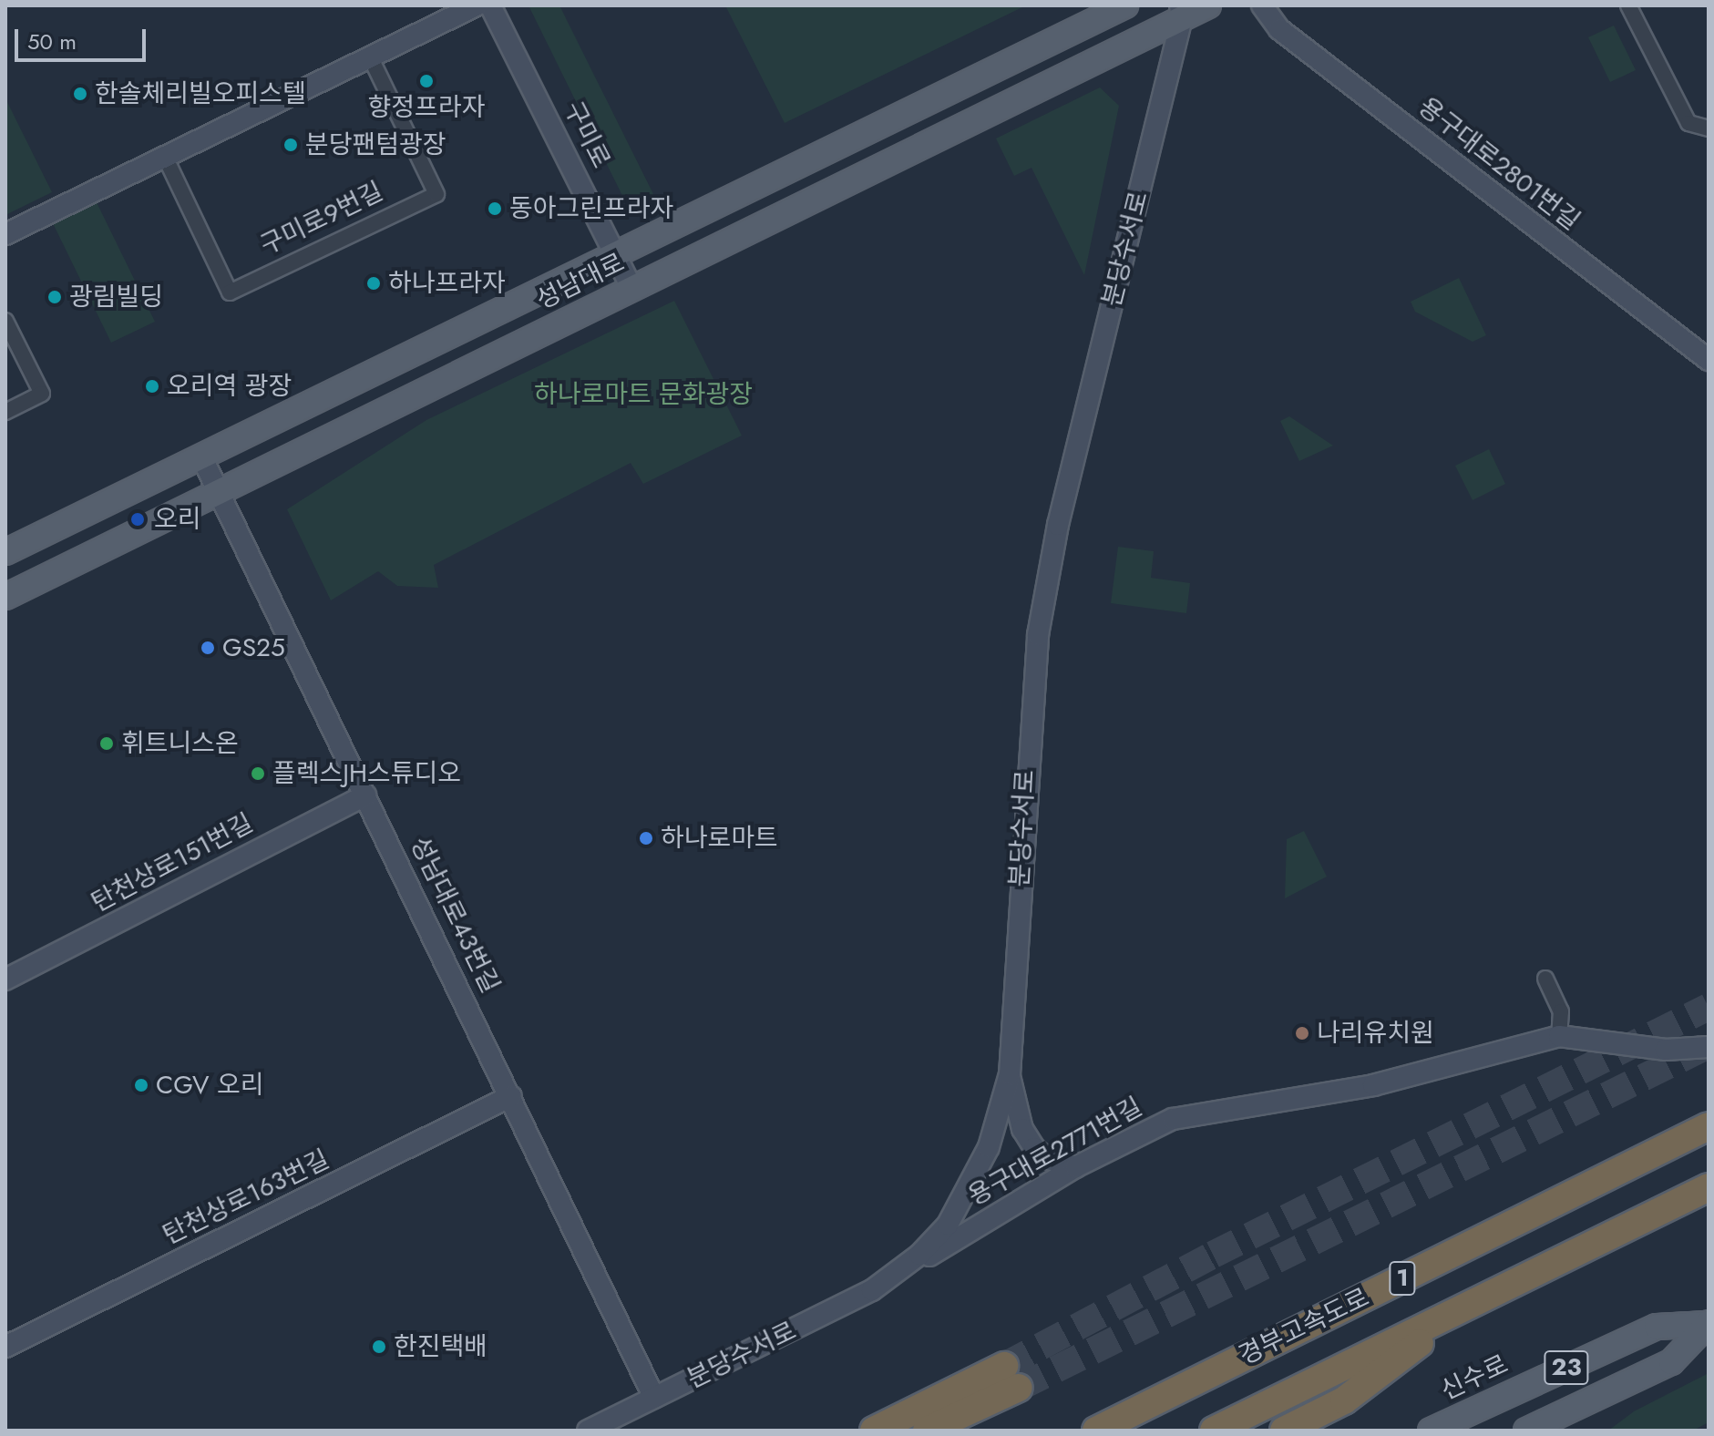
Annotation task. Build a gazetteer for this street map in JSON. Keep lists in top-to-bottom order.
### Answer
{
  "streets": {
    "highway": ["1", "경부고속도로"],
    "main road": ["성남대로", "23", "신수로"],
    "street": [
      "구미로",
      "용구대로2801번길",
      "구미로9번길",
      "분당수서로",
      "탄천상로151번길",
      "성남대로43번길",
      "용구대로2771번길",
      "탄천상로163번길"
    ]
  },
  "crossings": [
    ["구미로", "성남대로"],
    ["분당수서로", "성남대로"],
    ["분당수서로", "성남대로43번길"],
    ["분당수서로", "용구대로2771번길"],
    ["성남대로", "성남대로43번길"],
    ["탄천상로151번길", "성남대로43번길"],
    ["성남대로43번길", "탄천상로163번길"]
  ],
  "parks": ["하나로마트 문화광장"],
  "places": [
    "향정프라자",
    "한솔체리빌오피스텔",
    "분당팬텀광장",
    "동아그린프라자",
    "하나프라자",
    "광림빌딩",
    "오리역 광장",
    "오리",
    "GS25",
    "휘트니스온",
    "플렉스JH스튜디오",
    "하나로마트",
    "나리유치원",
    "CGV 오리",
    "한진택배"
  ],
  "scale_bar": "50 m"
}
